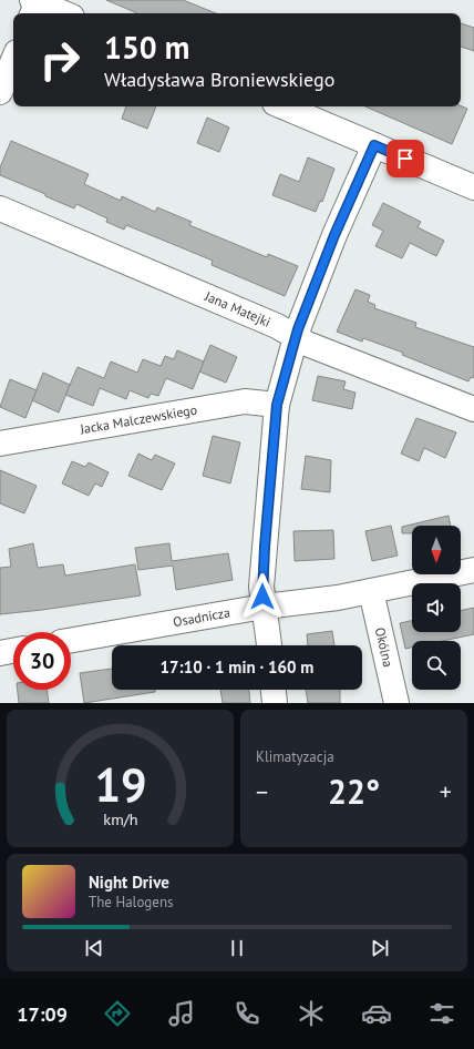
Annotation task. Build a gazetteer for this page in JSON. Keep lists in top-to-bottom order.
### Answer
{
  "streets": {
    "street": [
      "Jana Matejki",
      "Jacka Malczewskiego",
      "Osadnicza",
      "Okólna"
    ]
  },
  "crossings": [
    ["Osadnicza", "Okólna"]
  ],
  "north": "bottom",
  "page": {
    "turn": ["150 m", "Władysława Broniewskiego"],
    "limit": "30",
    "trip": "17:10 · 1 min · 160 m",
    "tile": "Klimatyzacja",
    "heat": ["−", "22°", "+"],
    "song": ["Night Drive", "The Halogens"],
    "tabs": "17:09",
    "gauge": ["19", "km/h"]
  }
}
